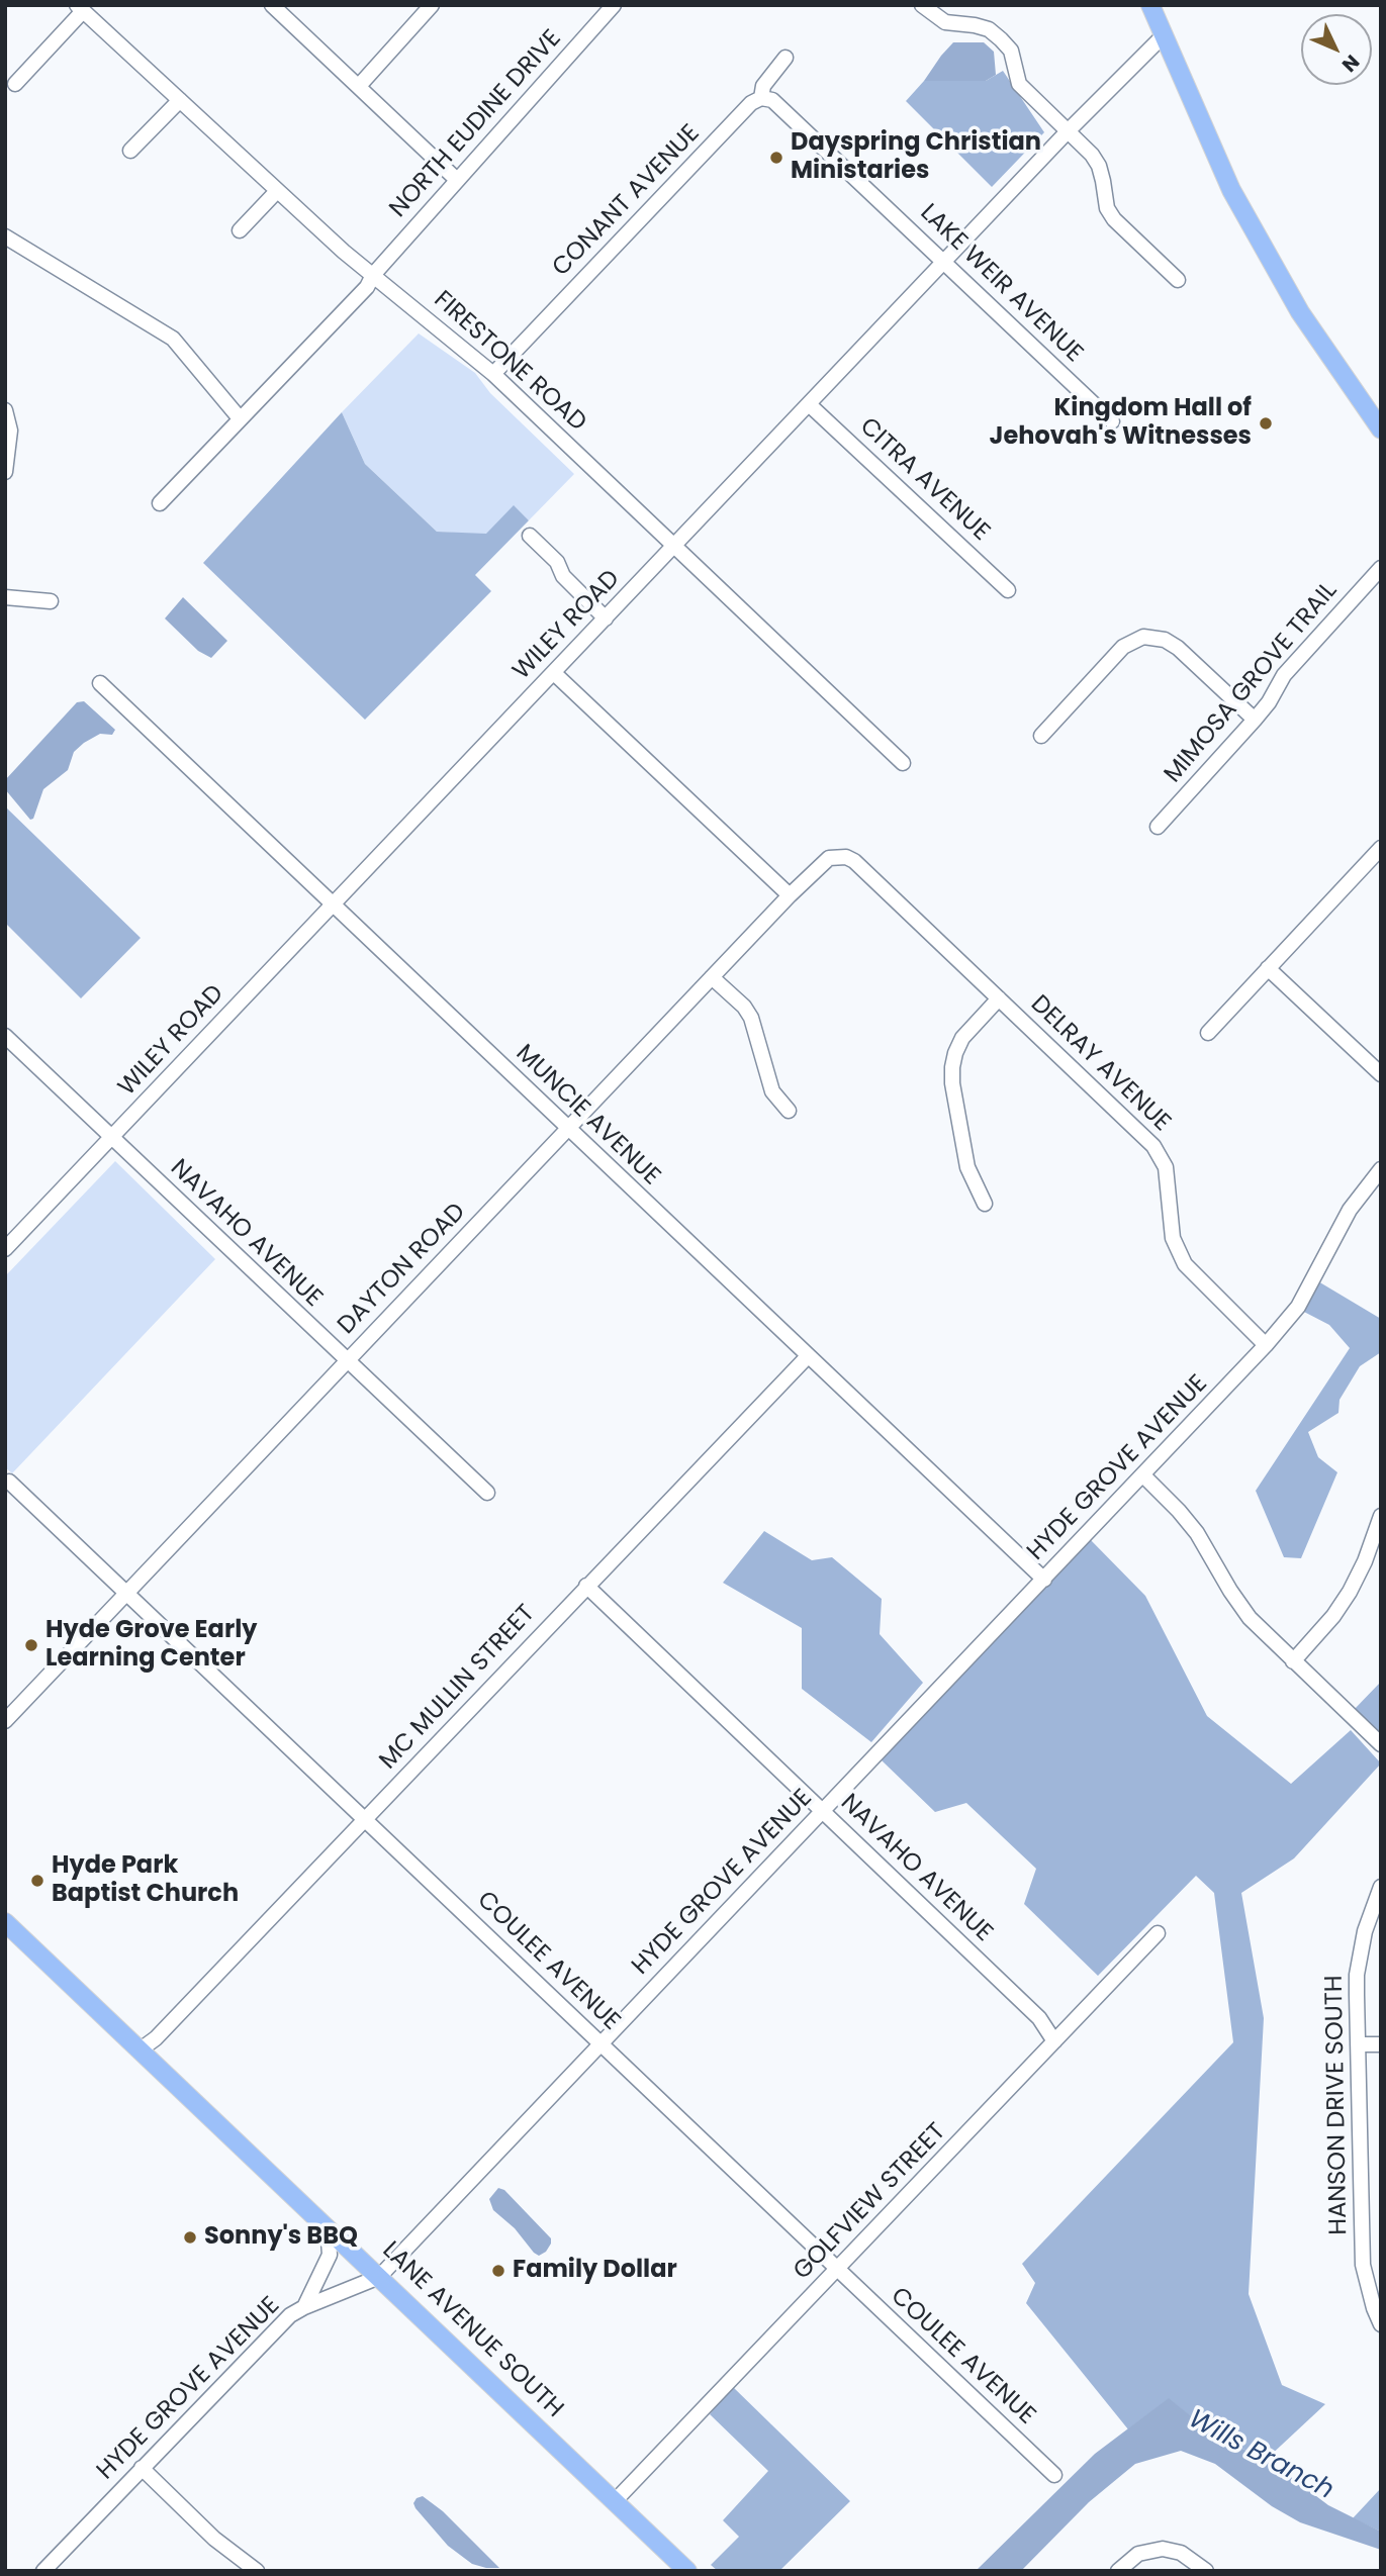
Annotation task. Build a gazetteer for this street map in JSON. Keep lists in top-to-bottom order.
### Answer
{
  "streets": {
    "main road": ["LANE AVENUE SOUTH"],
    "street": [
      "NORTH EUDINE DRIVE",
      "CONANT AVENUE",
      "LAKE WEIR AVENUE",
      "FIRESTONE ROAD",
      "CITRA AVENUE",
      "WILEY ROAD",
      "MIMOSA GROVE TRAIL",
      "DELRAY AVENUE",
      "MUNCIE AVENUE",
      "NAVAHO AVENUE",
      "DAYTON ROAD",
      "HYDE GROVE AVENUE",
      "MC MULLIN STREET",
      "COULEE AVENUE",
      "HANSON DRIVE SOUTH",
      "GOLFVIEW STREET"
    ]
  },
  "crossings": [
    ["NORTH EUDINE DRIVE", "FIRESTONE ROAD"],
    ["CONANT AVENUE", "LAKE WEIR AVENUE"],
    ["CONANT AVENUE", "FIRESTONE ROAD"],
    ["LAKE WEIR AVENUE", "WILEY ROAD"],
    ["FIRESTONE ROAD", "WILEY ROAD"],
    ["CITRA AVENUE", "WILEY ROAD"],
    ["WILEY ROAD", "MUNCIE AVENUE"],
    ["WILEY ROAD", "NAVAHO AVENUE"],
    ["DELRAY AVENUE", "DAYTON ROAD"],
    ["DELRAY AVENUE", "HYDE GROVE AVENUE"],
    ["MUNCIE AVENUE", "DAYTON ROAD"],
    ["MUNCIE AVENUE", "HYDE GROVE AVENUE"],
    ["MUNCIE AVENUE", "MC MULLIN STREET"],
    ["NAVAHO AVENUE", "DAYTON ROAD"],
    ["NAVAHO AVENUE", "HYDE GROVE AVENUE"],
    ["NAVAHO AVENUE", "MC MULLIN STREET"],
    ["NAVAHO AVENUE", "GOLFVIEW STREET"],
    ["DAYTON ROAD", "COULEE AVENUE"],
    ["HYDE GROVE AVENUE", "COULEE AVENUE"],
    ["HYDE GROVE AVENUE", "LANE AVENUE SOUTH"],
    ["MC MULLIN STREET", "COULEE AVENUE"],
    ["MC MULLIN STREET", "LANE AVENUE SOUTH"],
    ["COULEE AVENUE", "GOLFVIEW STREET"],
    ["GOLFVIEW STREET", "LANE AVENUE SOUTH"]
  ],
  "water": ["Wills Branch"],
  "places": [
    "Dayspring Christian Ministaries",
    "Kingdom Hall of Jehovah's Witnesses",
    "Hyde Grove Early Learning Center",
    "Hyde Park Baptist Church",
    "Sonny's BBQ",
    "Family Dollar"
  ],
  "north": "bottom right"
}
